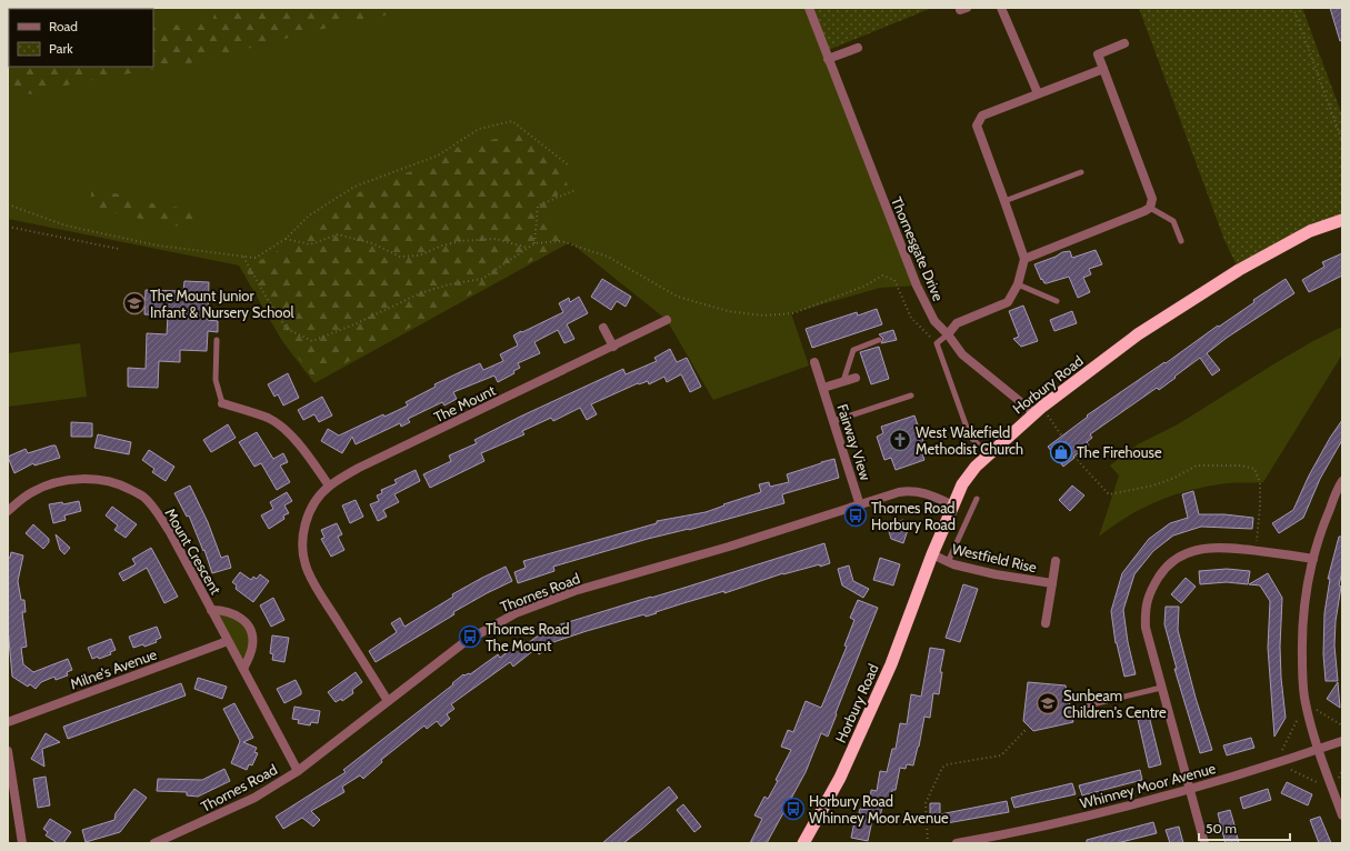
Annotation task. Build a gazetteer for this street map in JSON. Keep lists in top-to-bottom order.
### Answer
{
  "streets": {
    "highway": ["Horbury Road"],
    "street": [
      "Thornesgate Drive",
      "The Mount",
      "Fairway View",
      "Mount Crescent",
      "Westfield Rise",
      "Thornes Road",
      "Milne's Avenue",
      "Whinney Moor Avenue"
    ]
  },
  "crossings": [
    ["Thornesgate Drive", "Horbury Road"],
    ["Horbury Road", "Westfield Rise"],
    ["Horbury Road", "Thornes Road"],
    ["The Mount", "Thornes Road"],
    ["Fairway View", "Thornes Road"],
    ["Mount Crescent", "Thornes Road"],
    ["Mount Crescent", "Milne's Avenue"]
  ],
  "places": {
    "school or university": ["The Mount Junior Infant & Nursery School", "Sunbeam Children's Centre"],
    "church": ["West Wakefield Methodist Church"],
    "shop": ["The Firehouse"],
    "bus stop": ["Thornes Road Horbury Road", "Thornes Road The Mount", "Horbury Road Whinney Moor Avenue"]
  },
  "legend": ["Road", "Park"],
  "scale_bar": "50 m"
}
